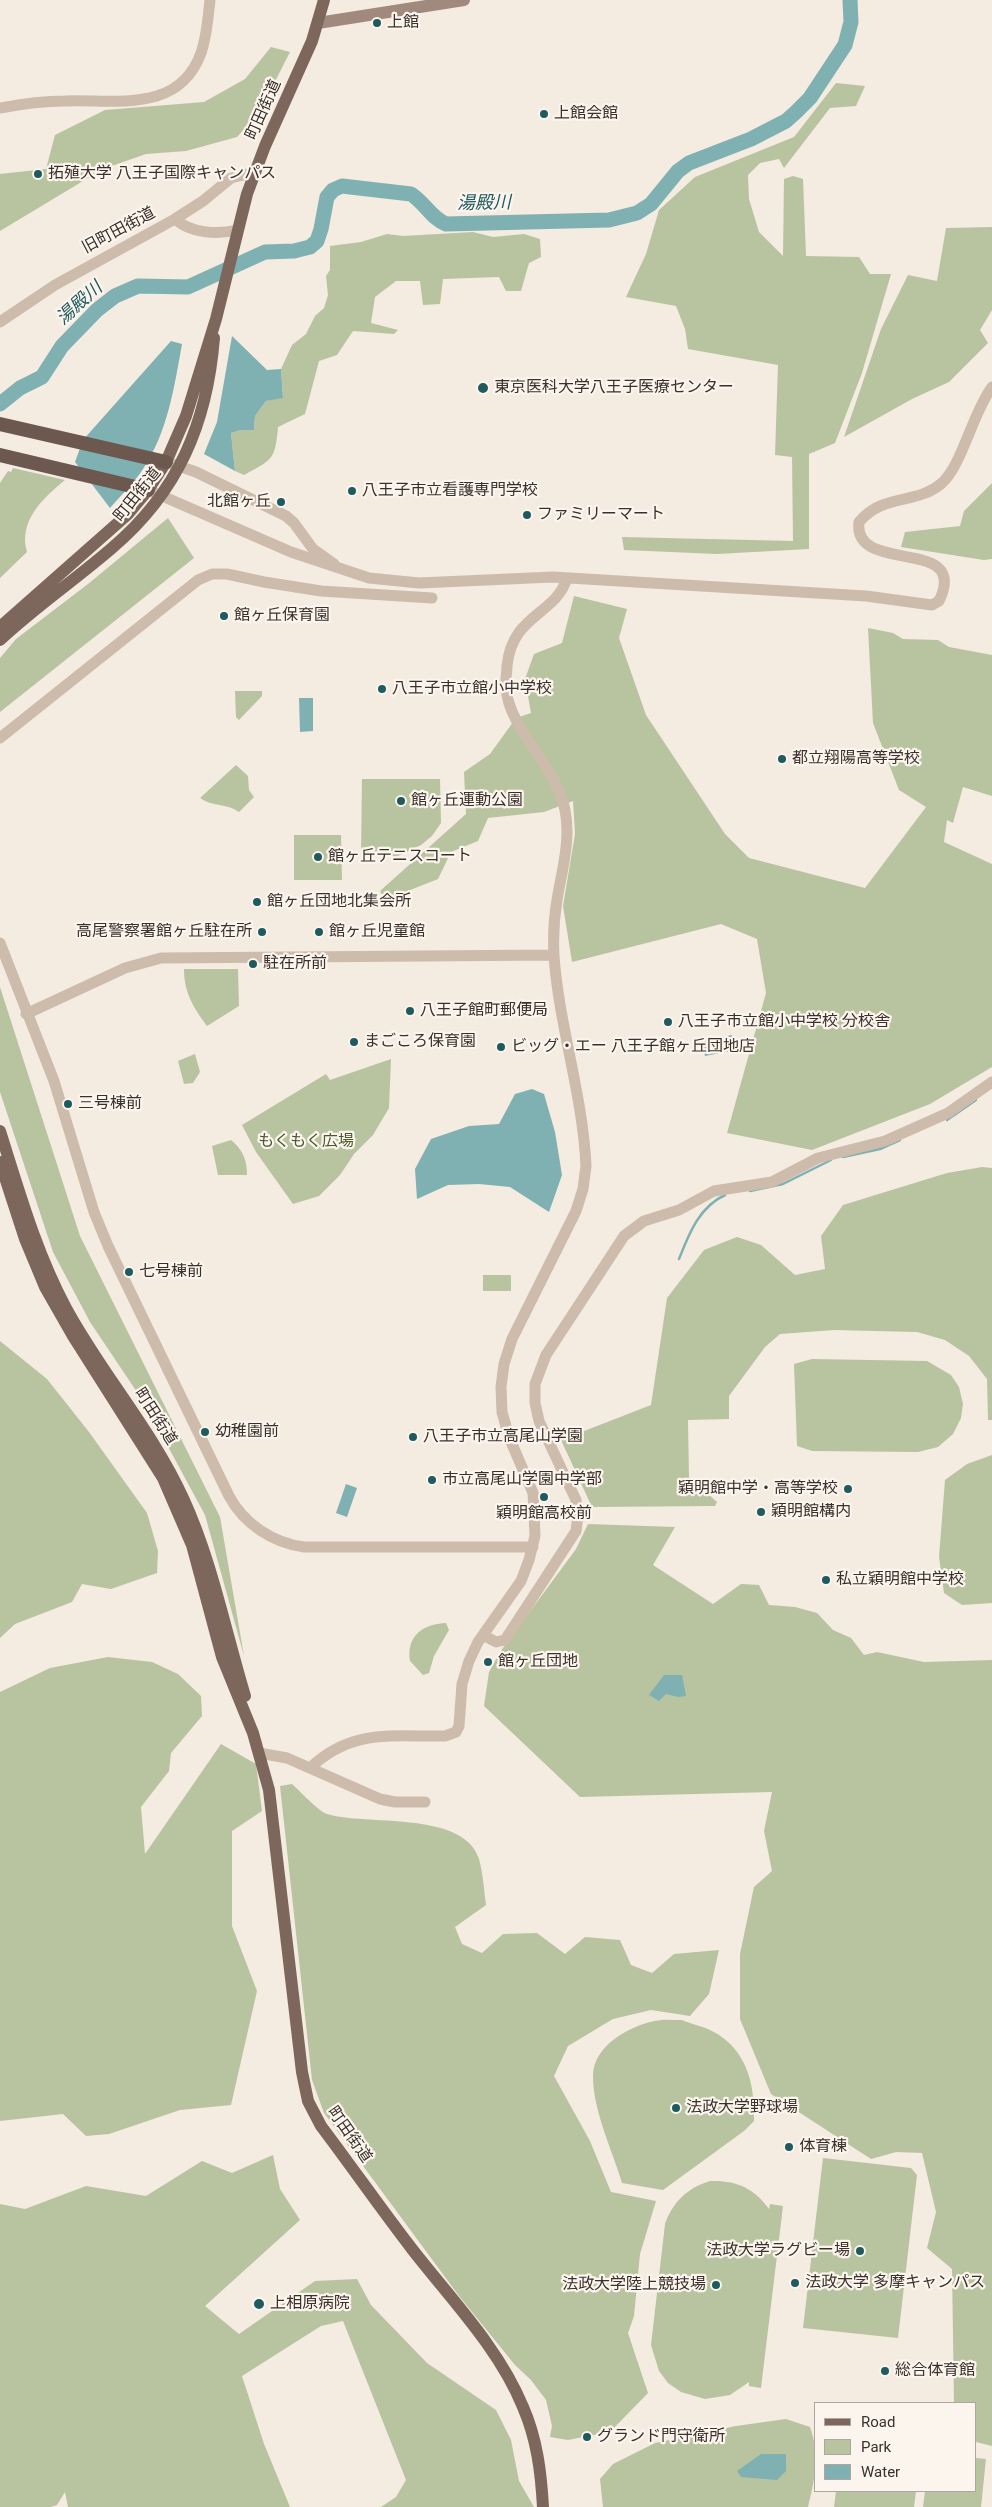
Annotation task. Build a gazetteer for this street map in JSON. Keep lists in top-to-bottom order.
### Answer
{
  "streets": {
    "main road": ["町田街道"],
    "street": ["旧町田街道"]
  },
  "crossings": [
    ["町田街道", "旧町田街道"]
  ],
  "water": ["湯殿川"],
  "parks": ["もくもく広場"],
  "places": [
    "上館",
    "上館会館",
    "拓殖大学 八王子国際キャンパス",
    "東京医科大学八王子医療センター",
    "八王子市立看護専門学校",
    "北館ヶ丘",
    "ファミリーマート",
    "館ヶ丘保育園",
    "八王子市立館小中学校",
    "都立翔陽高等学校",
    "館ヶ丘運動公園",
    "館ヶ丘テニスコート",
    "館ヶ丘団地北集会所",
    "高尾警察署館ヶ丘駐在所",
    "館ヶ丘児童館",
    "駐在所前",
    "八王子館町郵便局",
    "八王子市立館小中学校 分校舎",
    "まごころ保育園",
    "ビッグ・エー 八王子館ヶ丘団地店",
    "三号棟前",
    "七号棟前",
    "幼稚園前",
    "八王子市立高尾山学園",
    "市立高尾山学園中学部",
    "穎明館中学・高等学校",
    "穎明館高校前",
    "穎明館構内",
    "私立穎明館中学校",
    "館ヶ丘団地",
    "法政大学野球場",
    "体育棟",
    "法政大学ラグビー場",
    "法政大学 多摩キャンパス",
    "法政大学陸上競技場",
    "上相原病院",
    "総合体育館",
    "グランド門守衛所"
  ],
  "legend": ["Road", "Park", "Water"]
}
